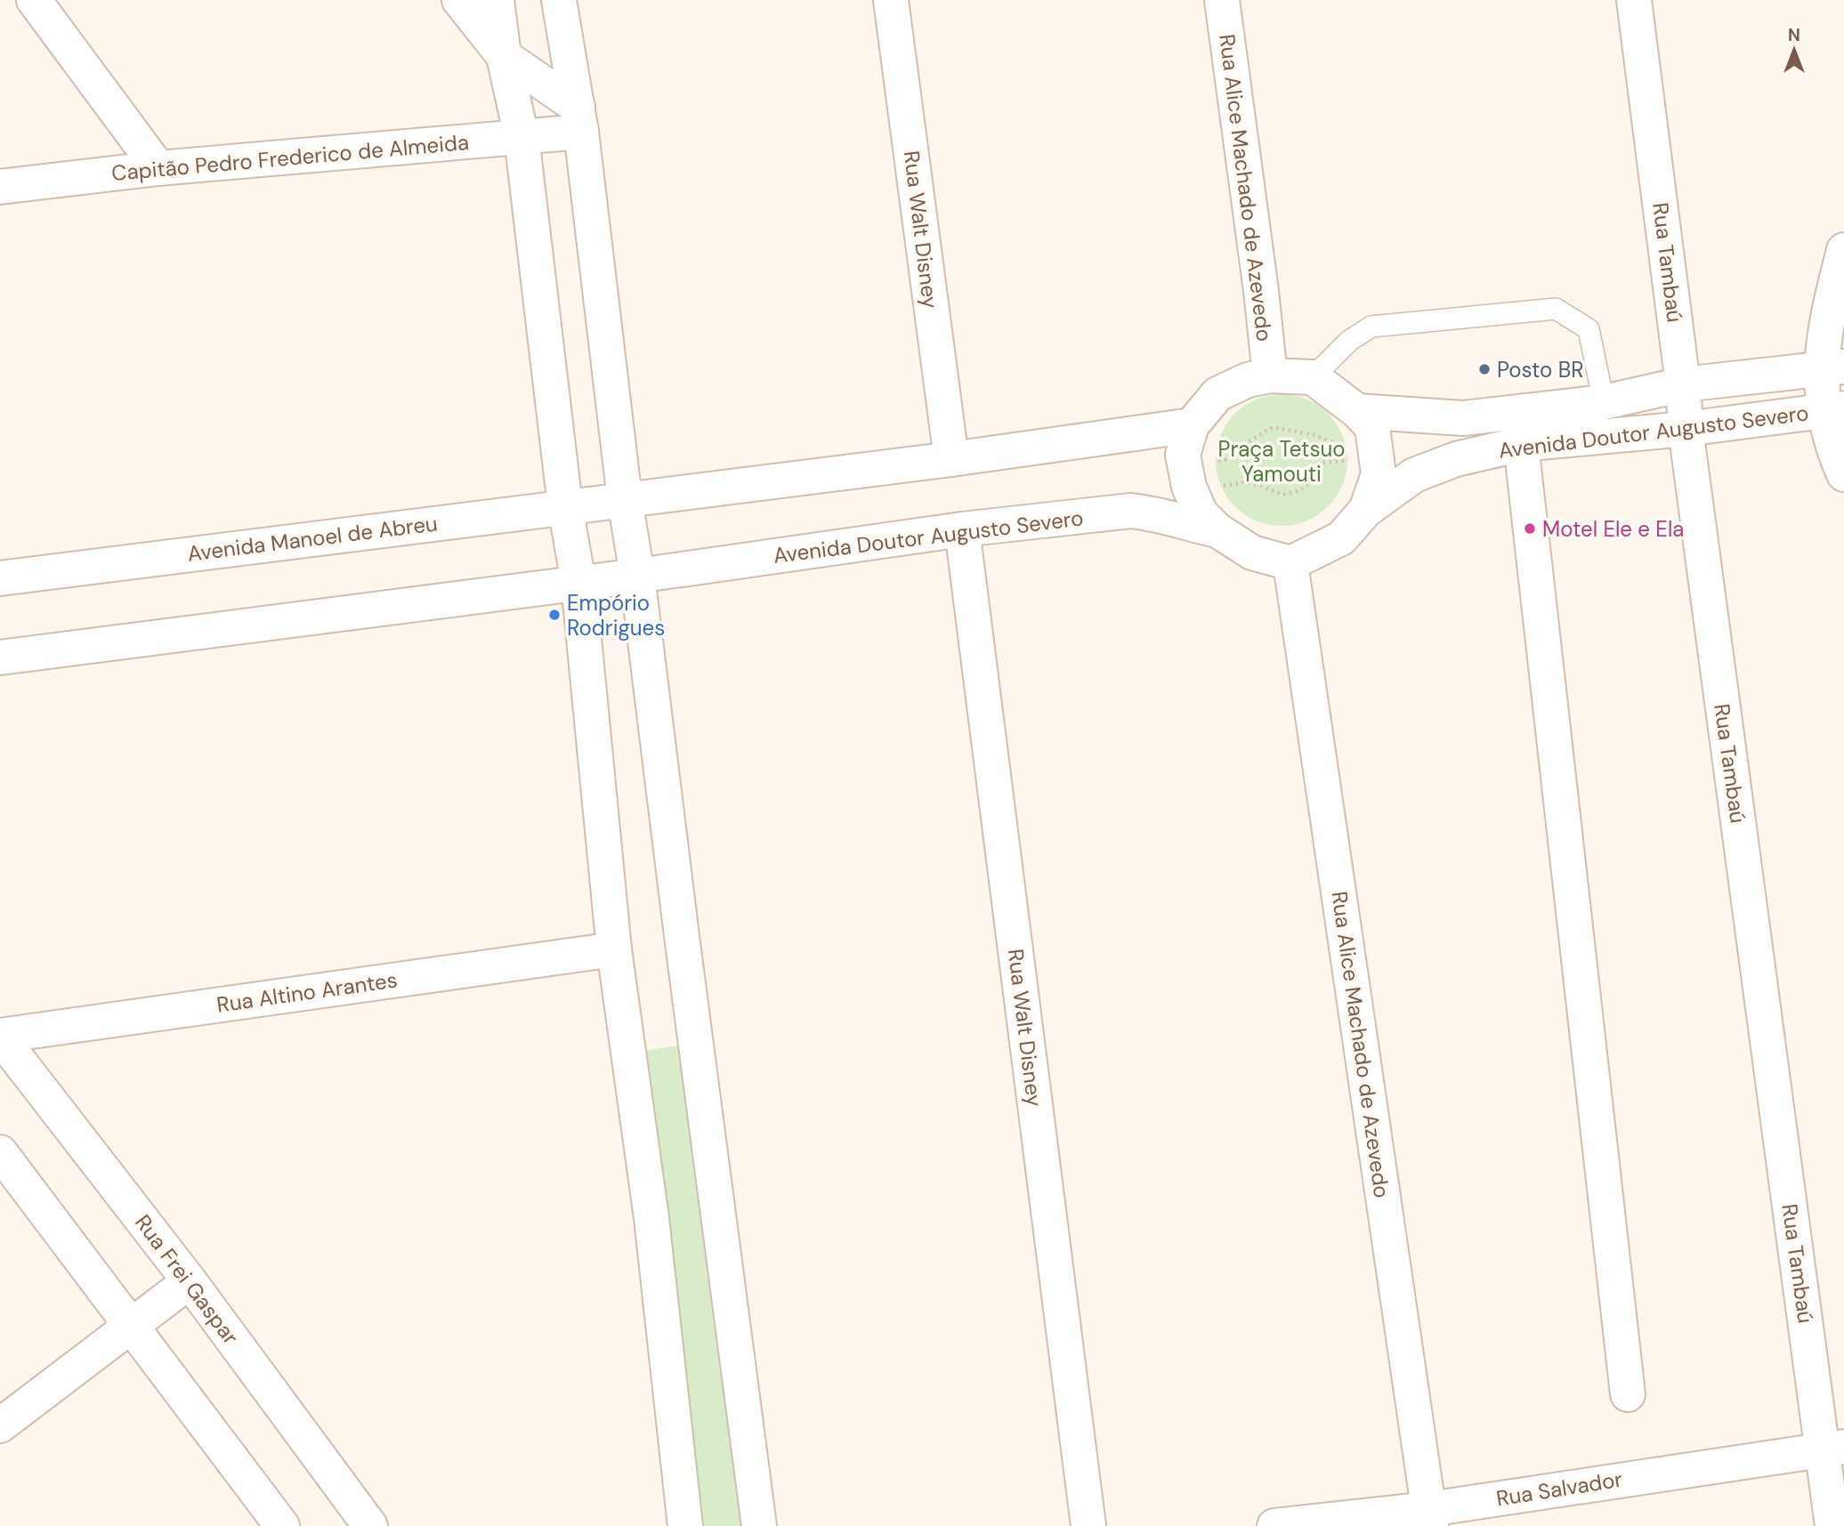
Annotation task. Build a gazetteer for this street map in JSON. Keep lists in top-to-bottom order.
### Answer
{
  "streets": {
    "street": [
      "Capitão Pedro Frederico de Almeida",
      "Rua Alice Machado de Azevedo",
      "Rua Walt Disney",
      "Rua Tambaú",
      "Avenida Doutor Augusto Severo",
      "Avenida Manoel de Abreu",
      "Rua Altino Arantes",
      "Rua Frei Gaspar",
      "Rua Salvador"
    ]
  },
  "crossings": [
    ["Rua Alice Machado de Azevedo", "Avenida Doutor Augusto Severo"],
    ["Rua Alice Machado de Azevedo", "Rua Salvador"],
    ["Rua Walt Disney", "Avenida Doutor Augusto Severo"],
    ["Rua Tambaú", "Avenida Doutor Augusto Severo"],
    ["Rua Tambaú", "Rua Salvador"],
    ["Rua Altino Arantes", "Rua Frei Gaspar"]
  ],
  "parks": ["Praça Tetsuo Yamouti"],
  "places": ["Posto BR", "Motel Ele e Ela", "Empório Rodrigues"],
  "north": "top"
}
